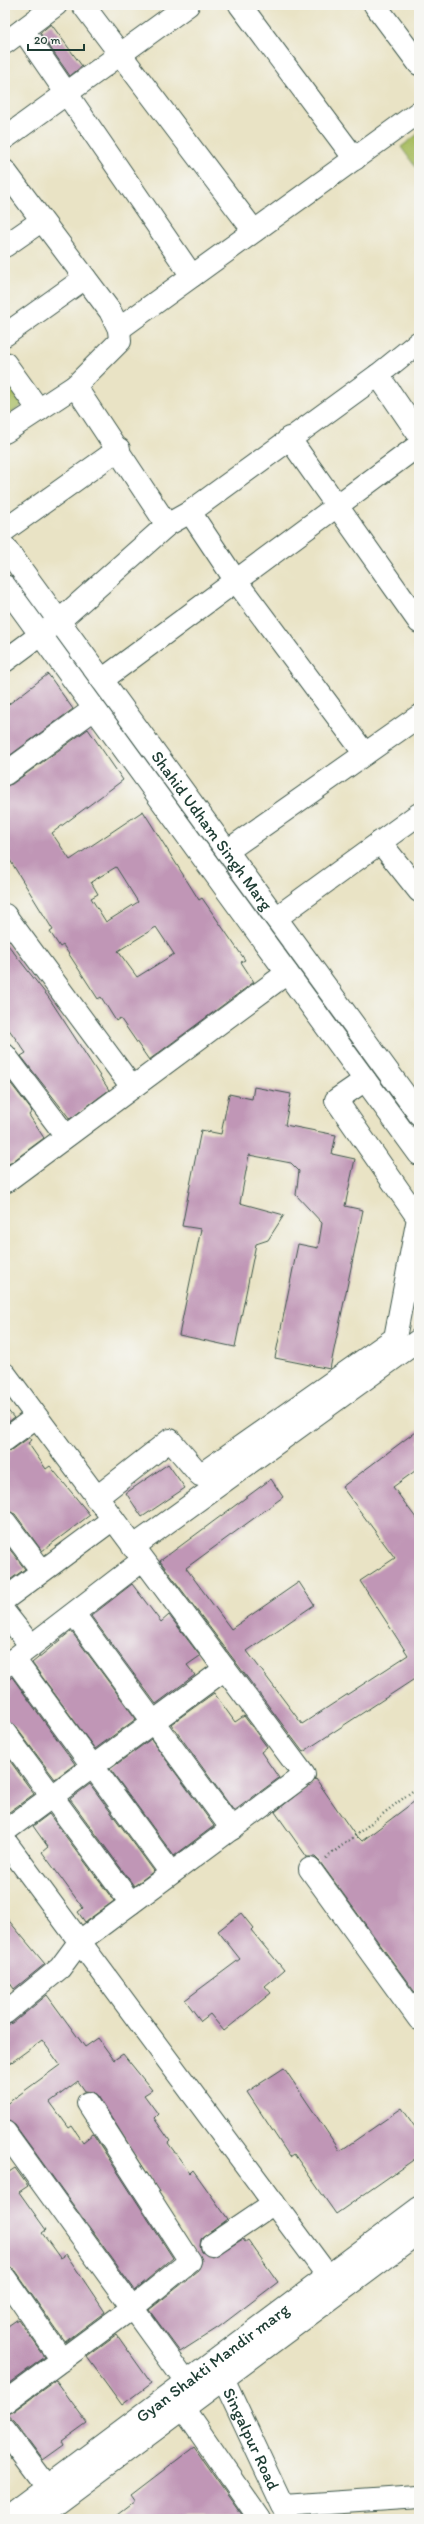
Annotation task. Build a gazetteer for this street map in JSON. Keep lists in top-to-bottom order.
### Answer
{
  "streets": {
    "street": ["Shahid Udham Singh Marg", "Gyan Shakti Mandir marg", "Singalpur Road"]
  },
  "crossings": [
    ["Gyan Shakti Mandir marg", "Singalpur Road"]
  ],
  "scale_bar": "20 m"
}
